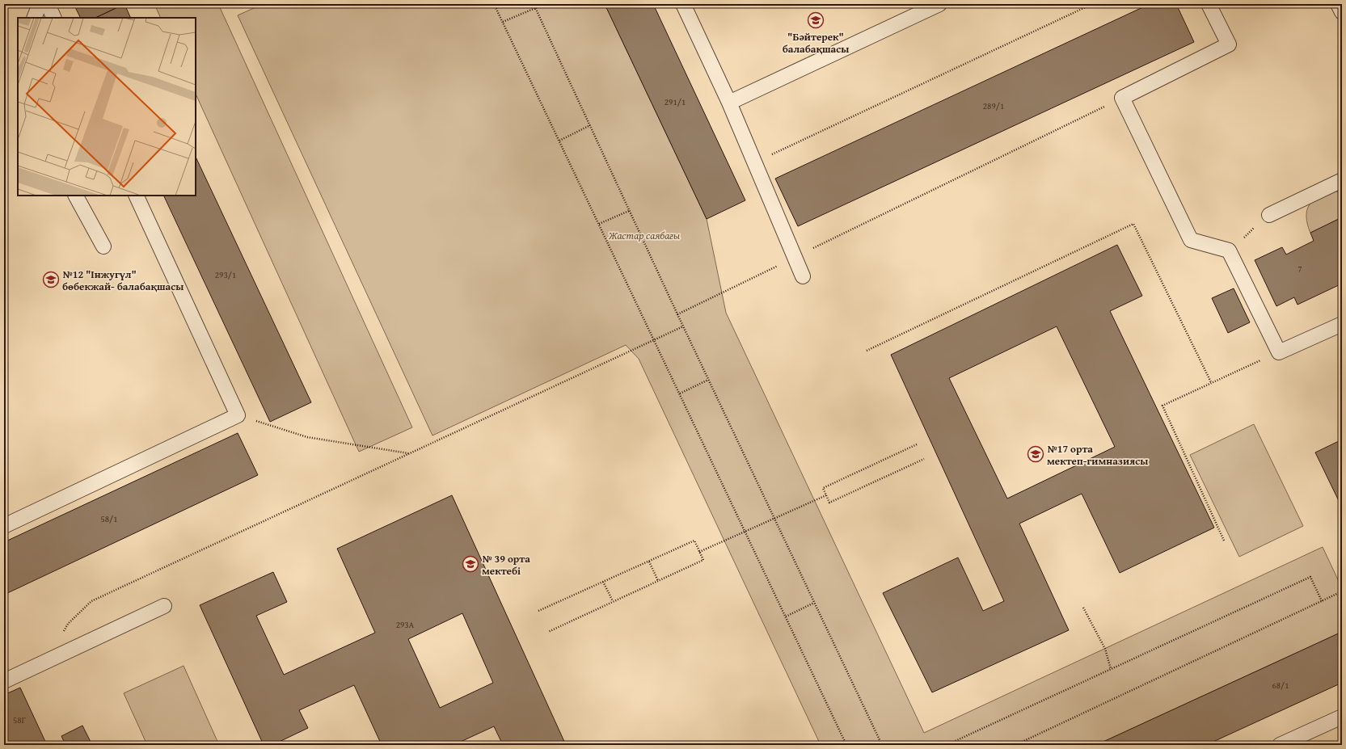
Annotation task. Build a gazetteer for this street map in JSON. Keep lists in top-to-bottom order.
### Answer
{
  "parks": ["Жастар саябағы"],
  "places": {
    "school or university": [
      "\"Бәйтерек\" балабақшасы",
      "№12 \"Інжугүл\" бөбекжай- балабақшасы",
      "№17 орта мектеп-гимназиясы",
      "№ 39 орта мектебі"
    ]
  },
  "house_numbers": [
    "291/1",
    "289/1",
    "7",
    "293/1",
    "58/1",
    "293А",
    "68/1",
    "58Г"
  ]
}
